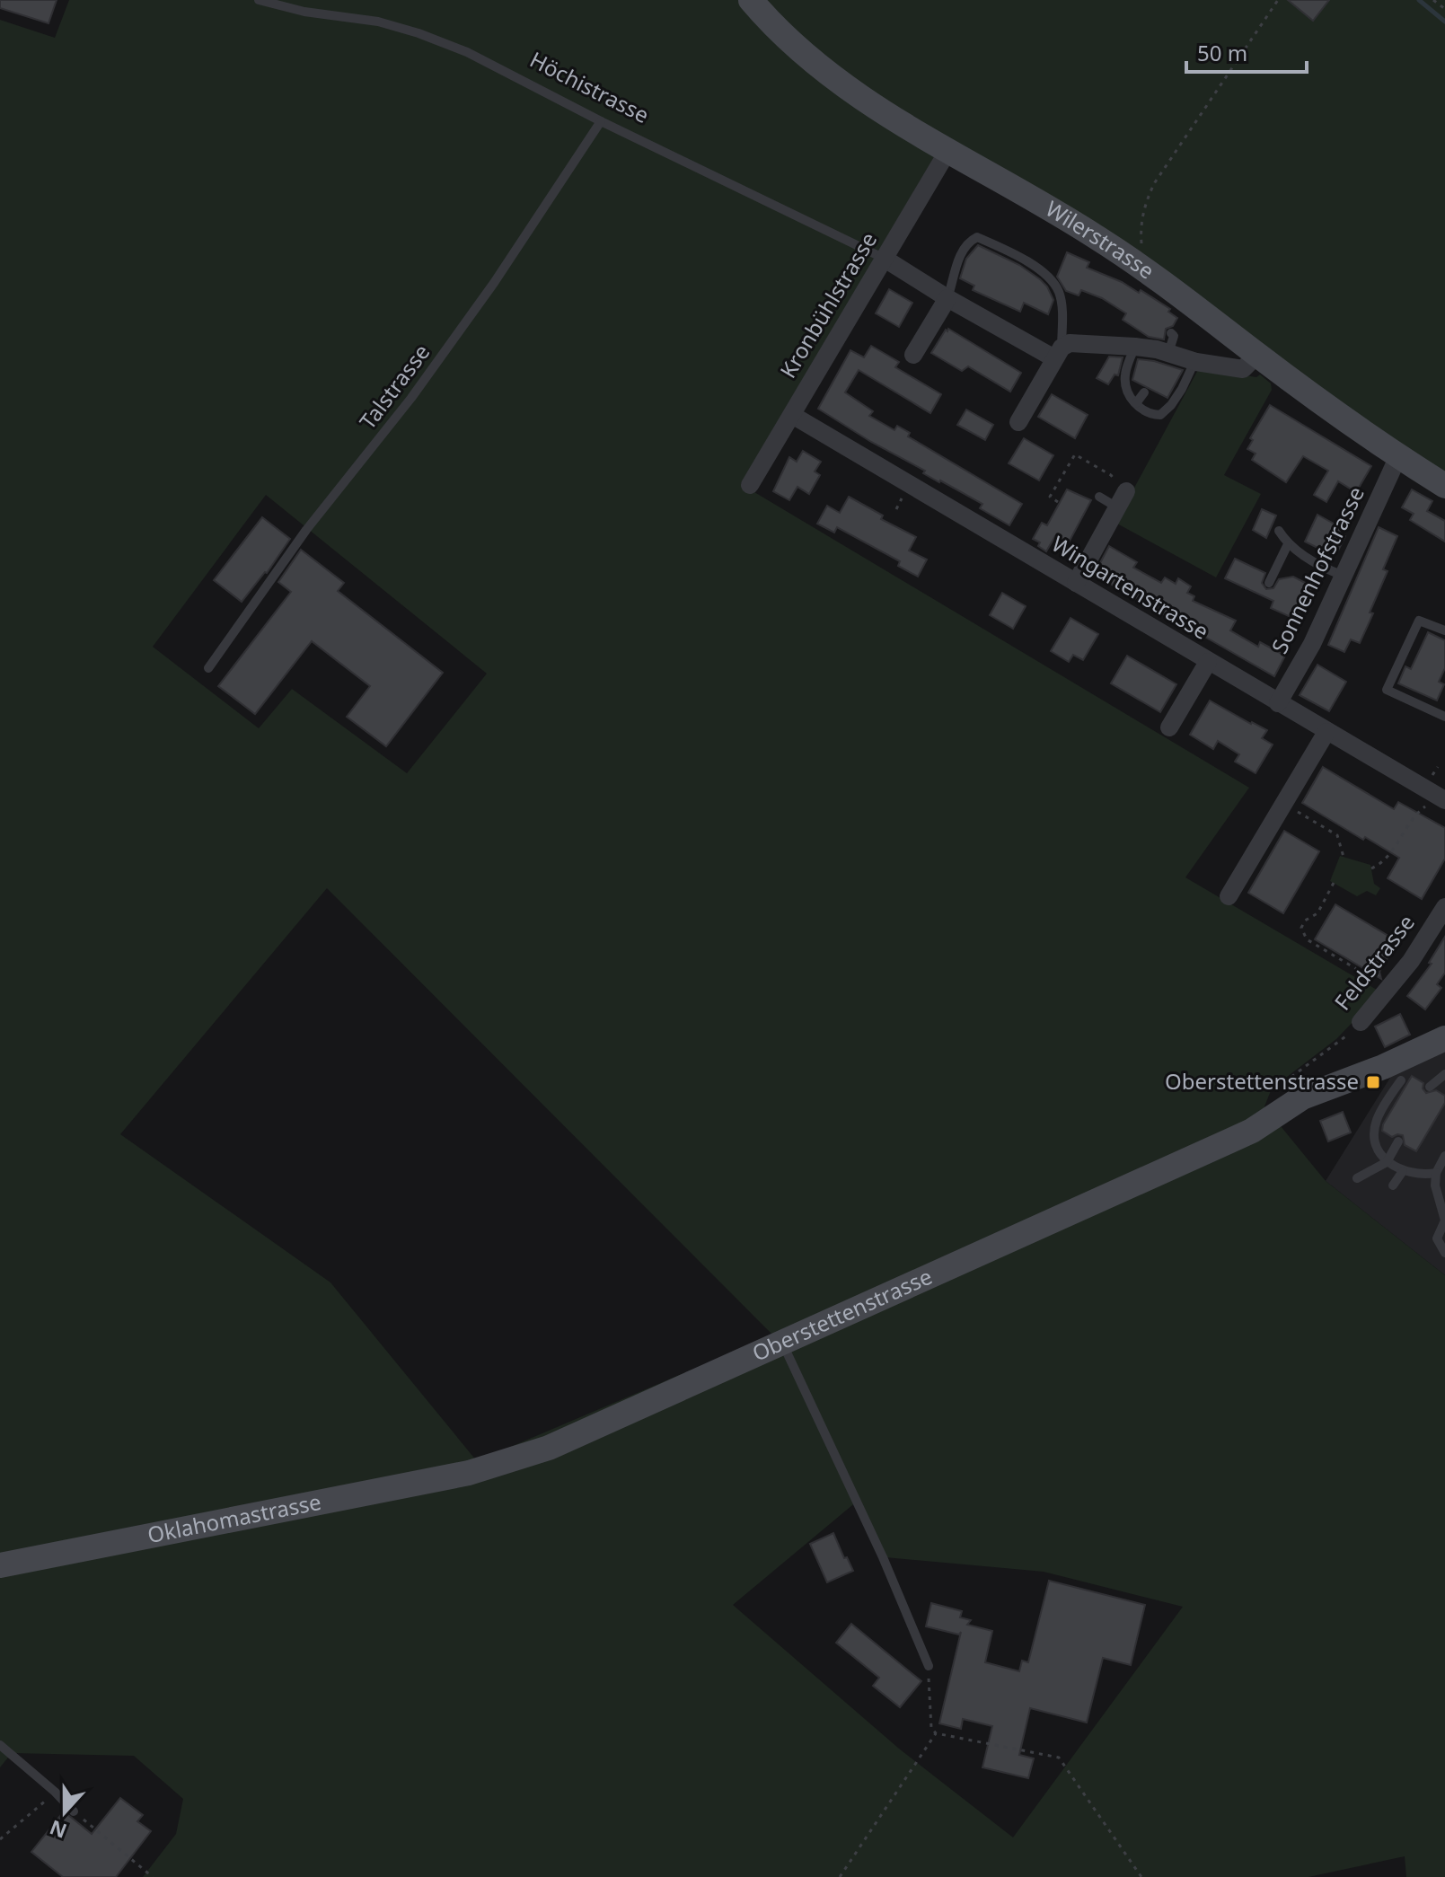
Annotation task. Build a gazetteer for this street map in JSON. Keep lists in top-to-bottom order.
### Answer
{
  "streets": {
    "street": [
      "Wilerstrasse",
      "Kronbühlstrasse",
      "Sonnenhofstrasse",
      "Wingartenstrasse",
      "Feldstrasse",
      "Oberstettenstrasse",
      "Oklahomastrasse"
    ],
    "lane": ["Höchistrasse", "Talstrasse"]
  },
  "crossings": [
    ["Höchistrasse", "Kronbühlstrasse"],
    ["Höchistrasse", "Talstrasse"],
    ["Wilerstrasse", "Kronbühlstrasse"],
    ["Wilerstrasse", "Sonnenhofstrasse"],
    ["Kronbühlstrasse", "Wingartenstrasse"],
    ["Sonnenhofstrasse", "Wingartenstrasse"],
    ["Oberstettenstrasse", "Oklahomastrasse"]
  ],
  "places": {
    "transit": ["Oberstettenstrasse"]
  },
  "scale_bar": "50 m",
  "north": "bottom"
}
